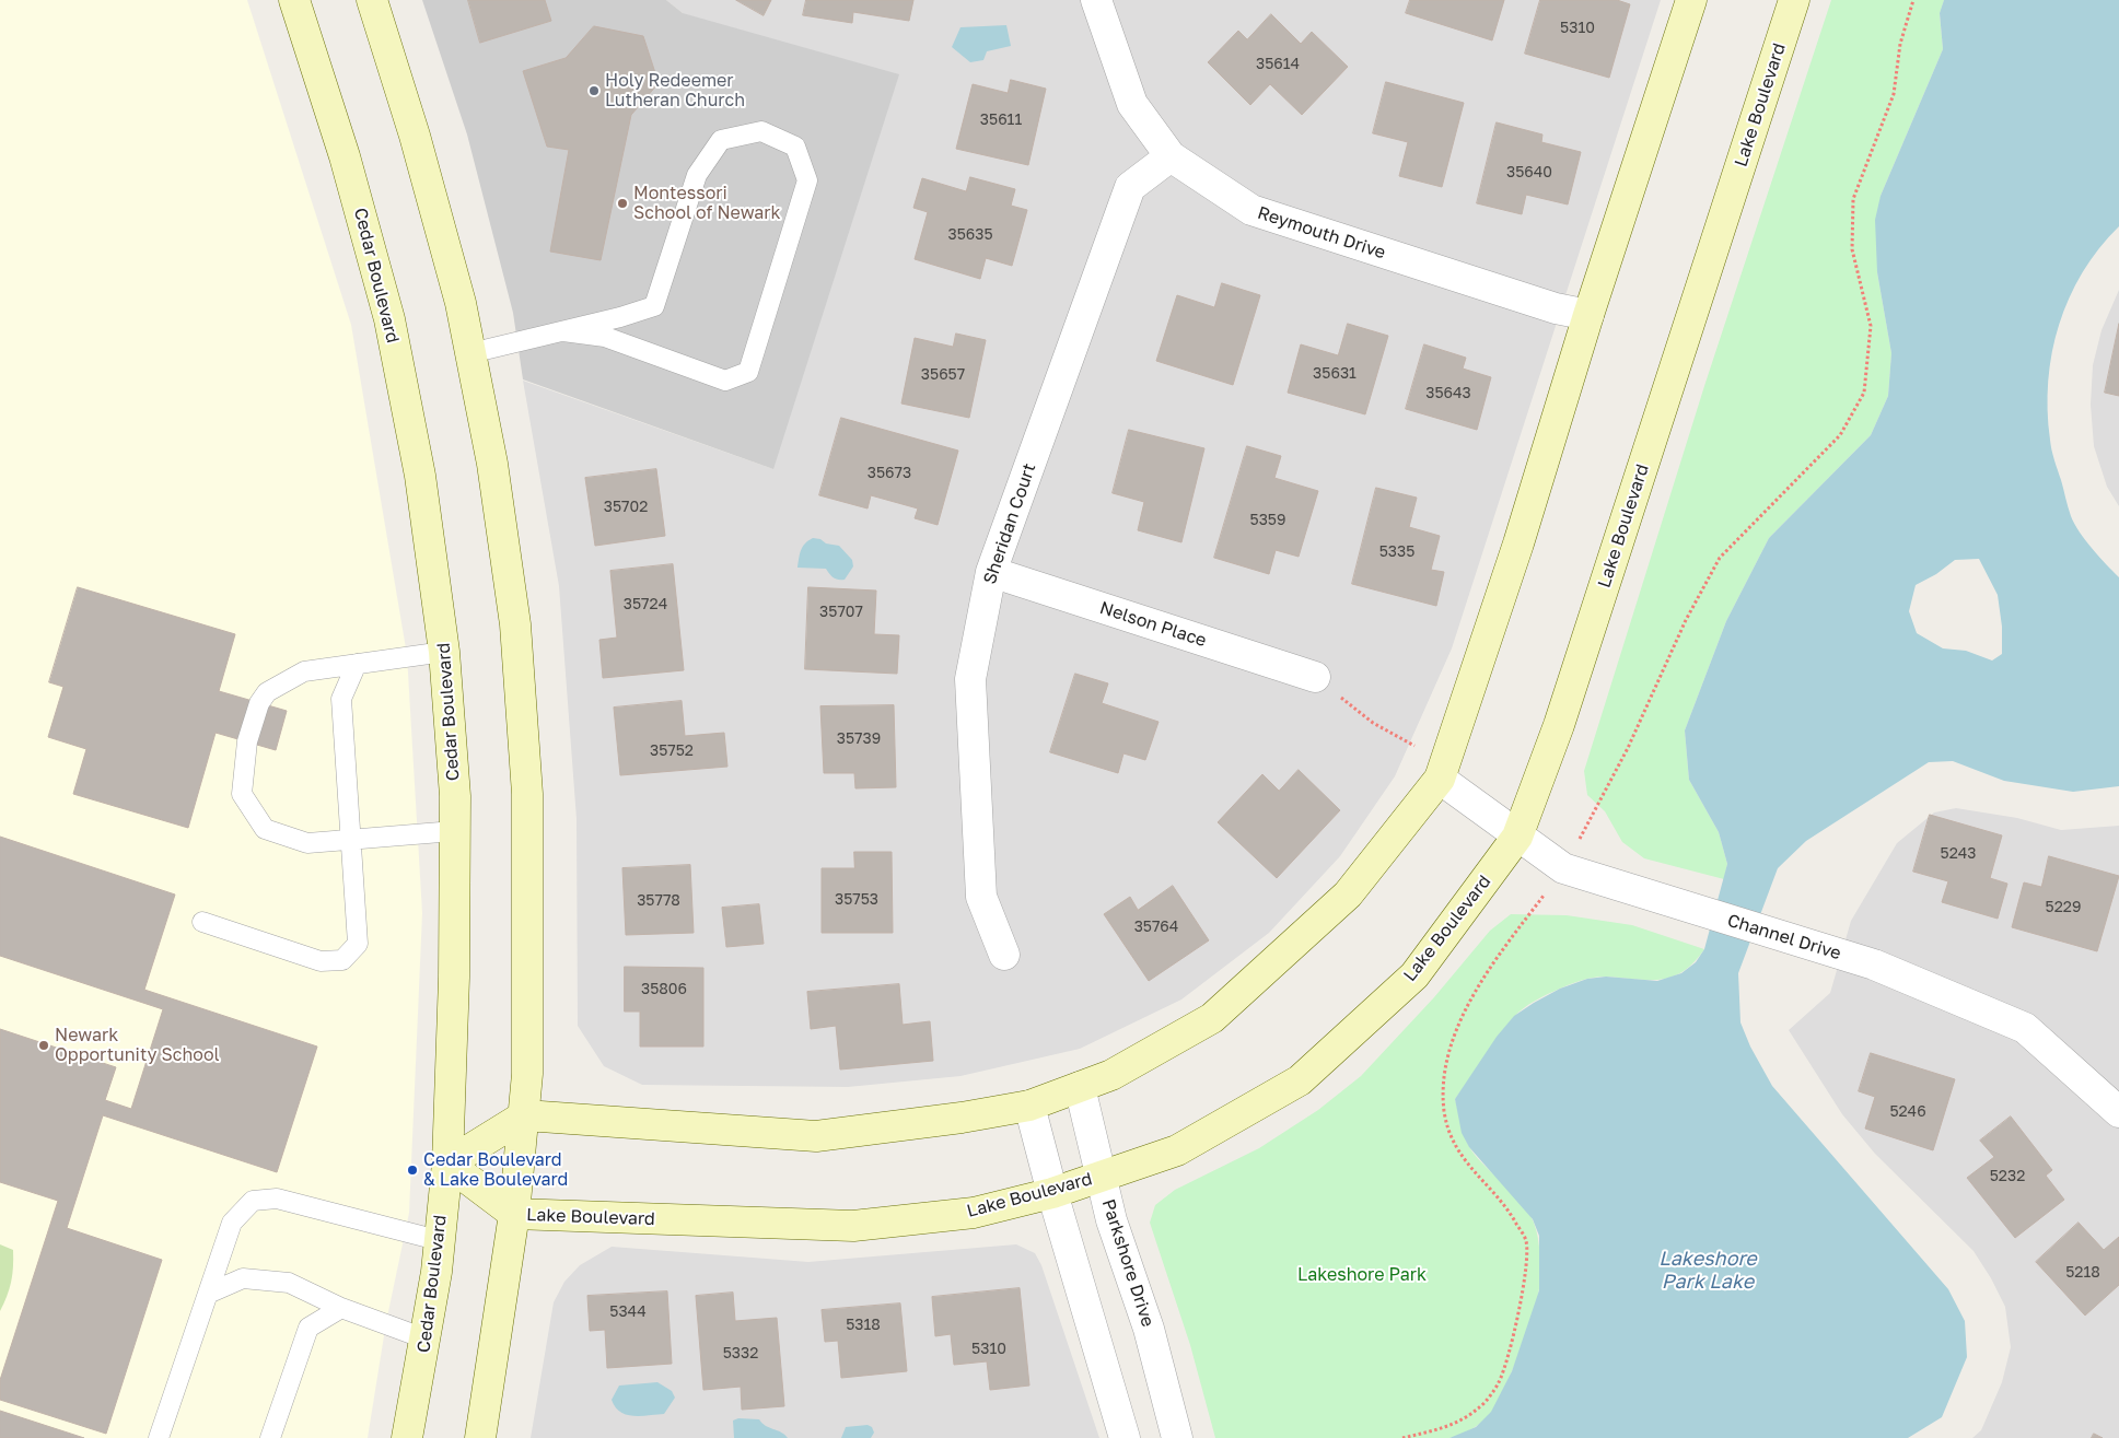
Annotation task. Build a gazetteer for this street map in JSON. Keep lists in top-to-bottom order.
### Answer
{
  "streets": {
    "street": [
      "Lake Boulevard",
      "Reymouth Drive",
      "Cedar Boulevard",
      "Sheridan Court",
      "Nelson Place",
      "Channel Drive",
      "Parkshore Drive"
    ]
  },
  "crossings": [
    ["Lake Boulevard", "Cedar Boulevard"],
    ["Lake Boulevard", "Channel Drive"],
    ["Lake Boulevard", "Parkshore Drive"],
    ["Reymouth Drive", "Sheridan Court"],
    ["Sheridan Court", "Nelson Place"]
  ],
  "water": ["Lakeshore Park Lake"],
  "parks": ["Lakeshore Park"],
  "places": [
    "Holy Redeemer Lutheran Church",
    "Montessori School of Newark",
    "Newark Opportunity School",
    "Cedar Boulevard & Lake Boulevard"
  ],
  "house_numbers": [
    "5310",
    "35614",
    "35611",
    "35640",
    "35635",
    "35631",
    "35657",
    "35643",
    "35673",
    "35702",
    "5359",
    "5335",
    "35724",
    "35707",
    "35739",
    "35752",
    "5243",
    "35753",
    "35778",
    "5229",
    "35764",
    "35806",
    "5246",
    "5232",
    "5218",
    "5344",
    "5318",
    "5310",
    "5332"
  ]
}
